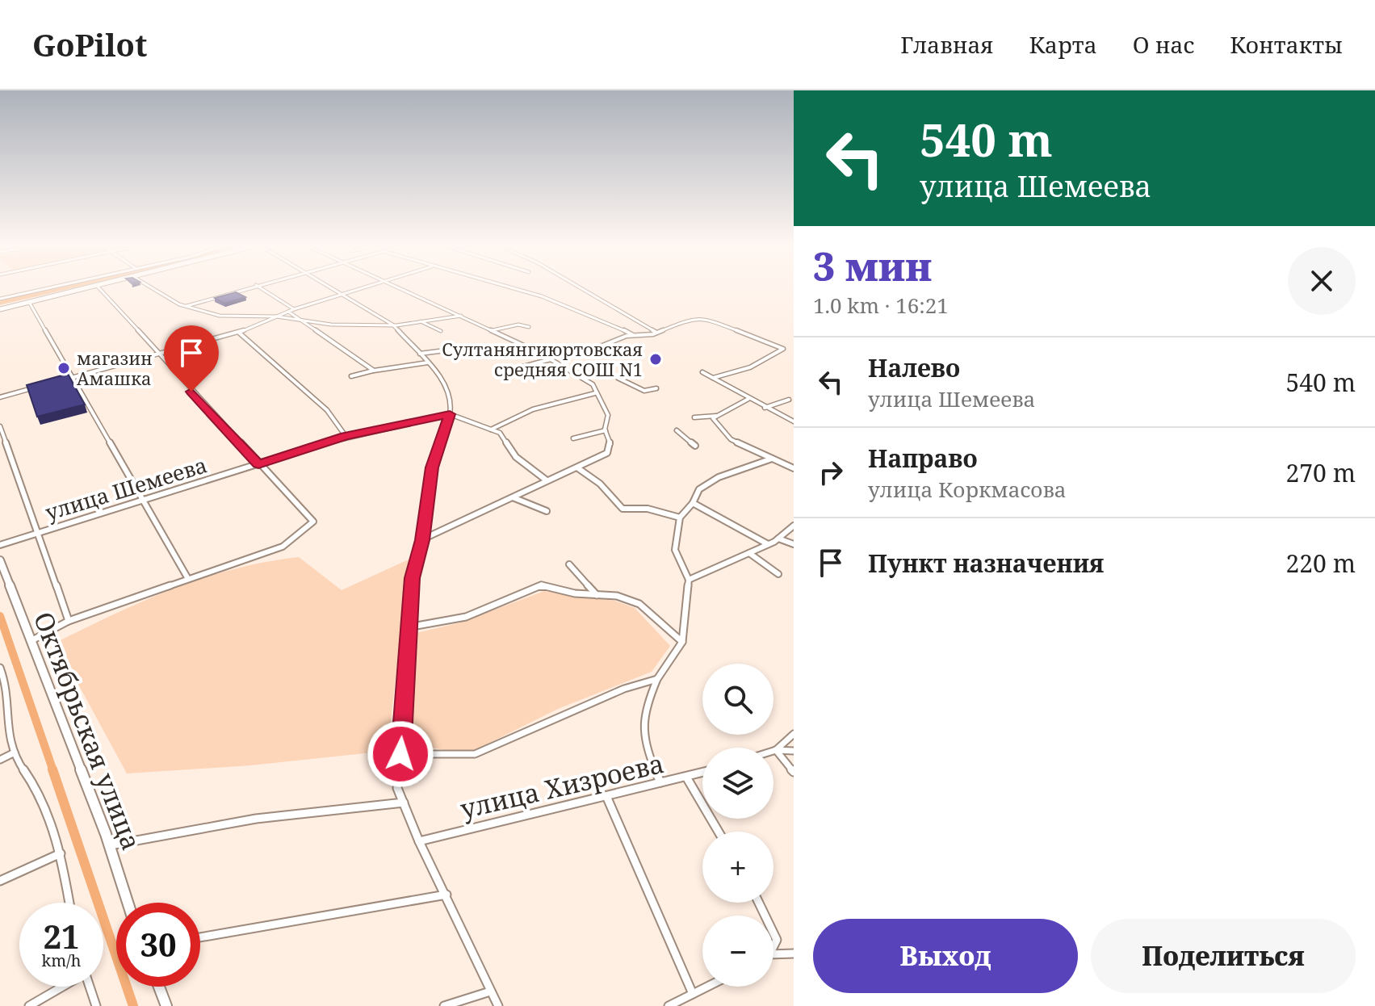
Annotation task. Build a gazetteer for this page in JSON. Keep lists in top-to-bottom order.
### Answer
{
  "streets": {
    "street": ["улица Шемеева", "Октябрьская улица", "улица Хизроева"]
  },
  "places": ["Султанянгиюртовская средняя СОШ N1", "магазин Амашка"],
  "page": {
    "header": "GoPilot",
    "nav": [
      "Главная",
      "Карта",
      "О нас",
      "Контакты"
    ],
    "turn": ["540 m", "улица Шемеева"],
    "heading": ["3 мин", "1.0 km · 16:21"],
    "list": [
      {
        "name": "Налево",
        "note": "улица Шемеева",
        "value": "540 m"
      },
      {
        "name": "Направо",
        "note": "улица Коркмасова",
        "value": "270 m"
      },
      {
        "name": "Пункт назначения",
        "value": "220 m"
      }
    ],
    "map_buttons": ["+", "−"],
    "speed": "21 km/h",
    "limit": "30",
    "buttons": ["Выход", "Поделиться"]
  }
}
